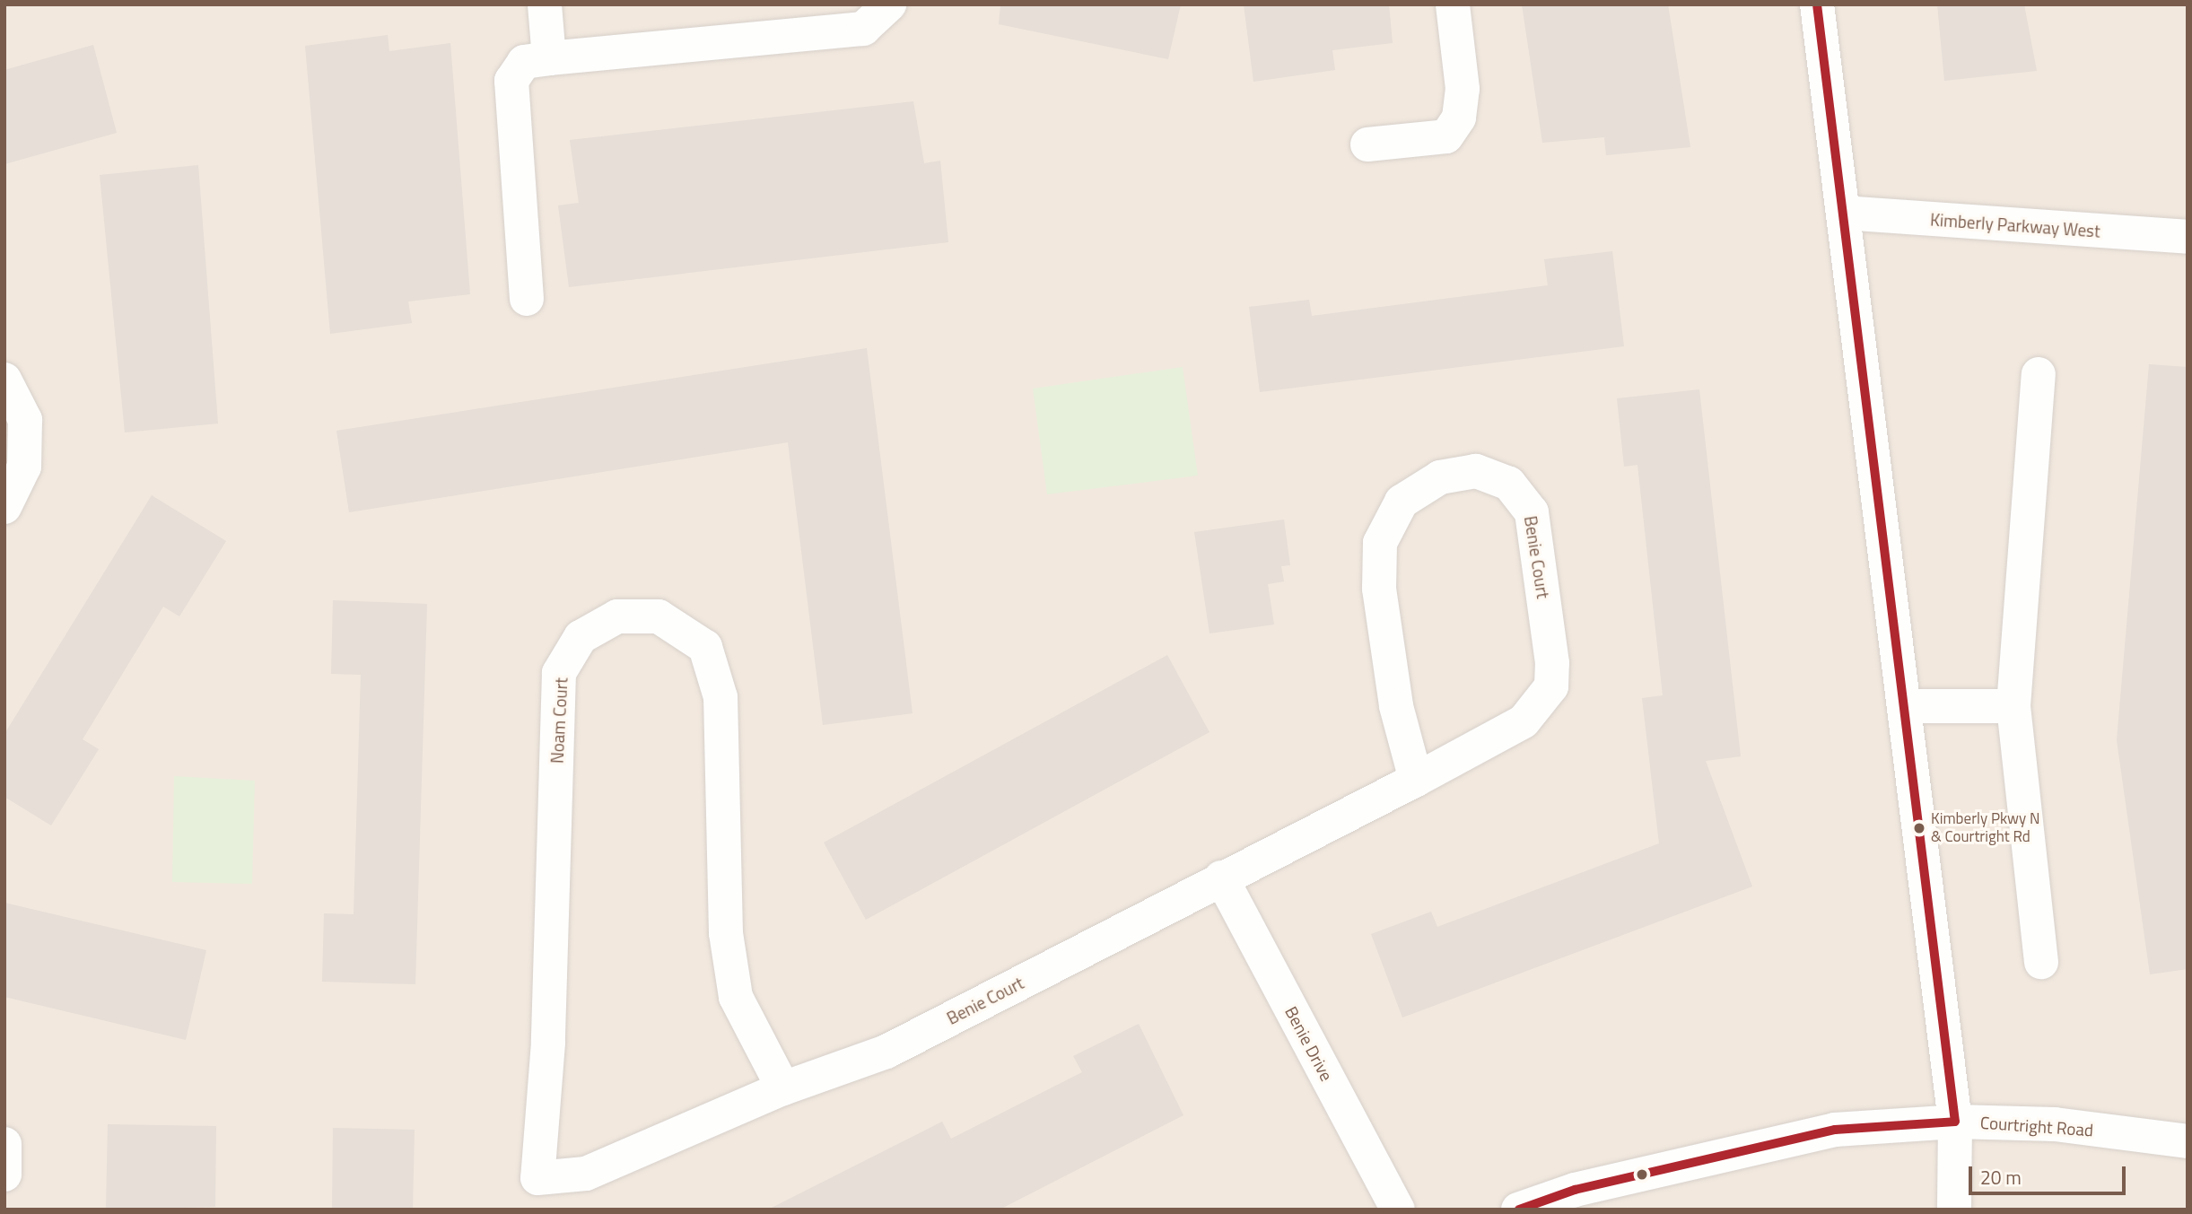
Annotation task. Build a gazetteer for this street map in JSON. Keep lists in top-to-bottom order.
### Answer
{
  "streets": {
    "street": [
      "Kimberly Parkway West",
      "Benie Court",
      "Noam Court",
      "Benie Drive",
      "Courtright Road"
    ]
  },
  "crossings": [
    ["Benie Court", "Noam Court"],
    ["Benie Court", "Benie Drive"]
  ],
  "places": ["Kimberly Pkwy N & Courtright Rd"],
  "scale_bar": "20 m"
}
